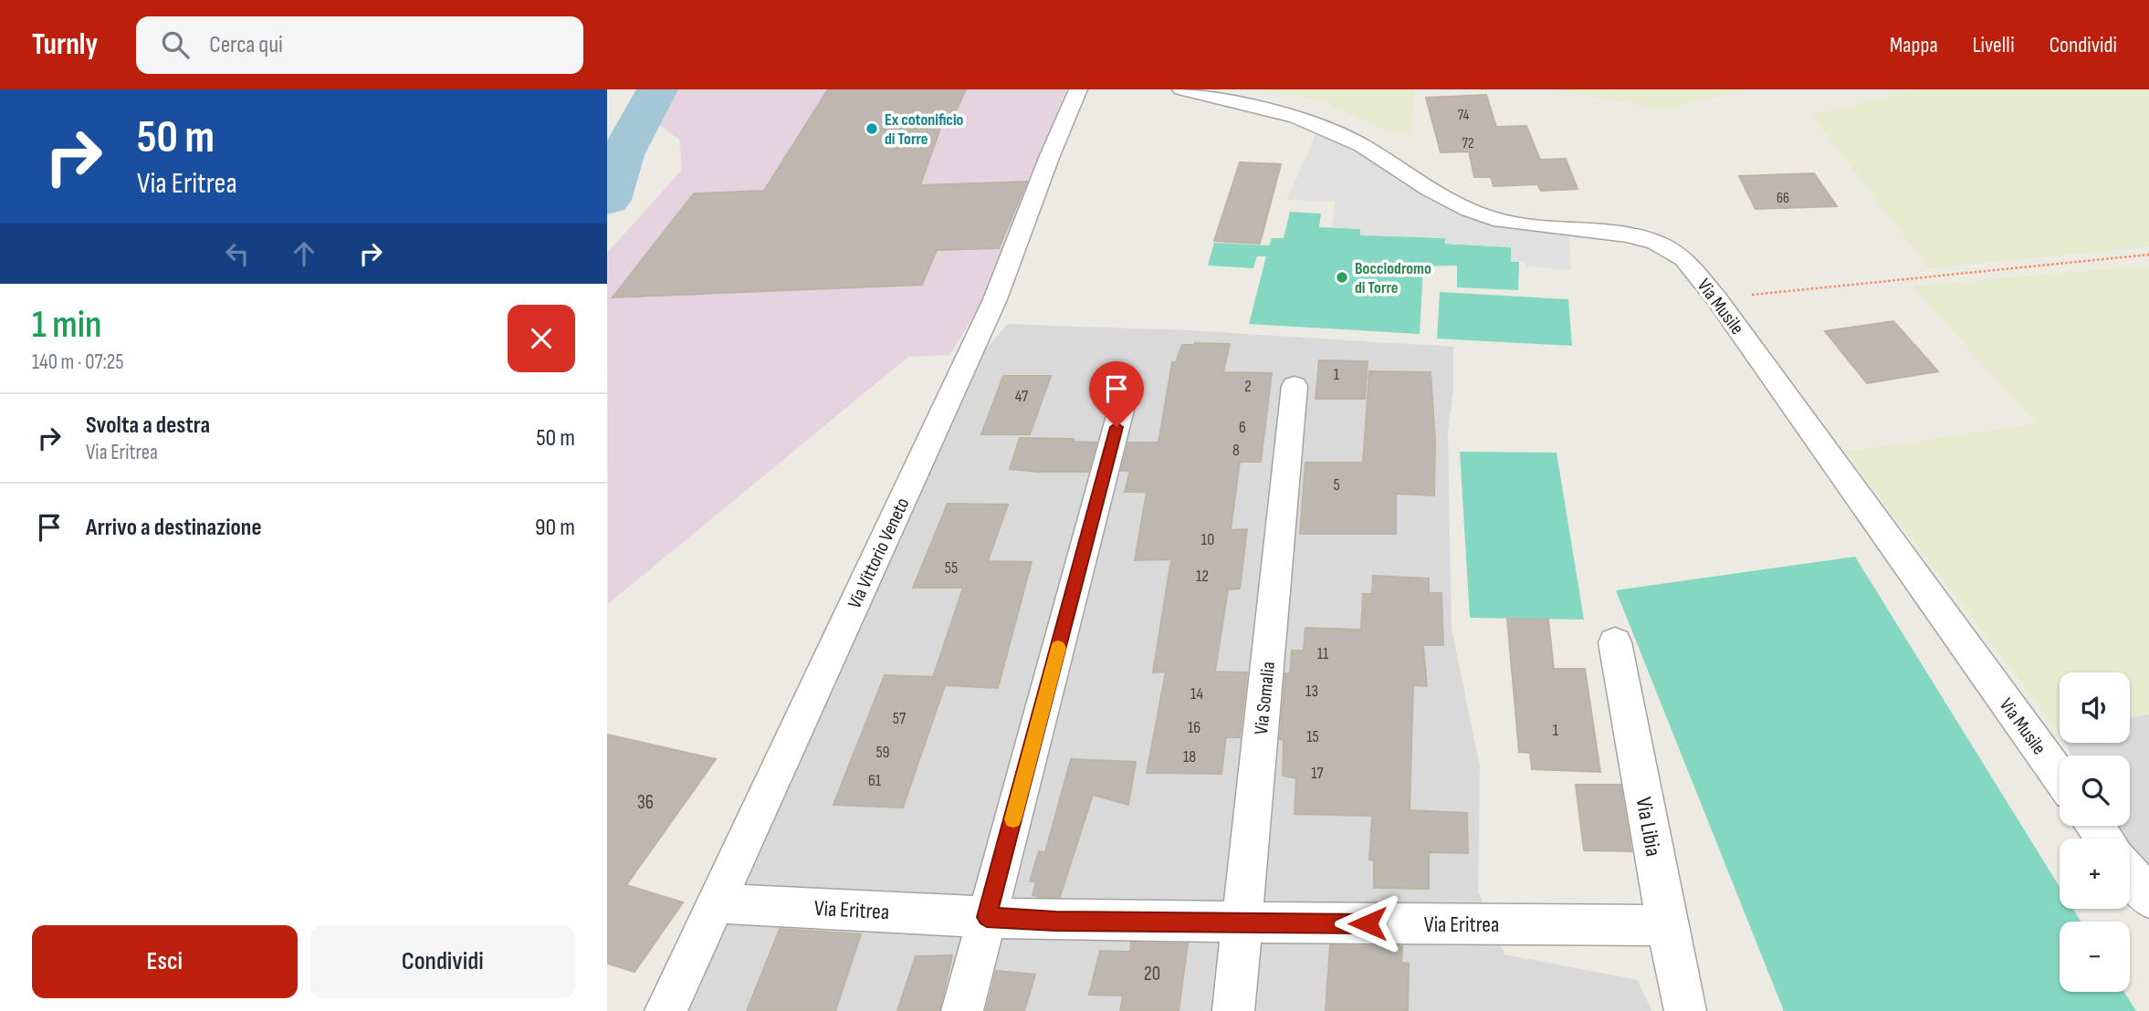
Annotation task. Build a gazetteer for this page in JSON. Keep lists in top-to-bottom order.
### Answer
{
  "streets": {
    "street": [
      "Via Musile",
      "Via Vittorio Veneto",
      "Via Somalia",
      "Via Libia",
      "Via Eritrea"
    ]
  },
  "crossings": [
    ["Via Vittorio Veneto", "Via Eritrea"],
    ["Via Somalia", "Via Eritrea"],
    ["Via Libia", "Via Eritrea"]
  ],
  "places": ["Ex cotonificio di Torre", "Bocciodromo di Torre"],
  "house_numbers": [
    "74",
    "72",
    "66",
    "1",
    "2",
    "47",
    "6",
    "8",
    "5",
    "10",
    "55",
    "12",
    "11",
    "13",
    "14",
    "57",
    "16",
    "1",
    "15",
    "59",
    "18",
    "17",
    "61",
    "36",
    "20"
  ],
  "page": {
    "header": "Turnly",
    "search": "Cerca qui",
    "nav": ["Mappa", "Livelli", "Condividi"],
    "turn": ["50 m", "Via Eritrea"],
    "heading": ["1 min", "140 m · 07:25"],
    "list": [
      {
        "name": "Svolta a destra",
        "note": "Via Eritrea",
        "value": "50 m"
      },
      {
        "name": "Arrivo a destinazione",
        "value": "90 m"
      }
    ],
    "map_buttons": ["+", "−"],
    "buttons": ["Esci", "Condividi"]
  }
}
